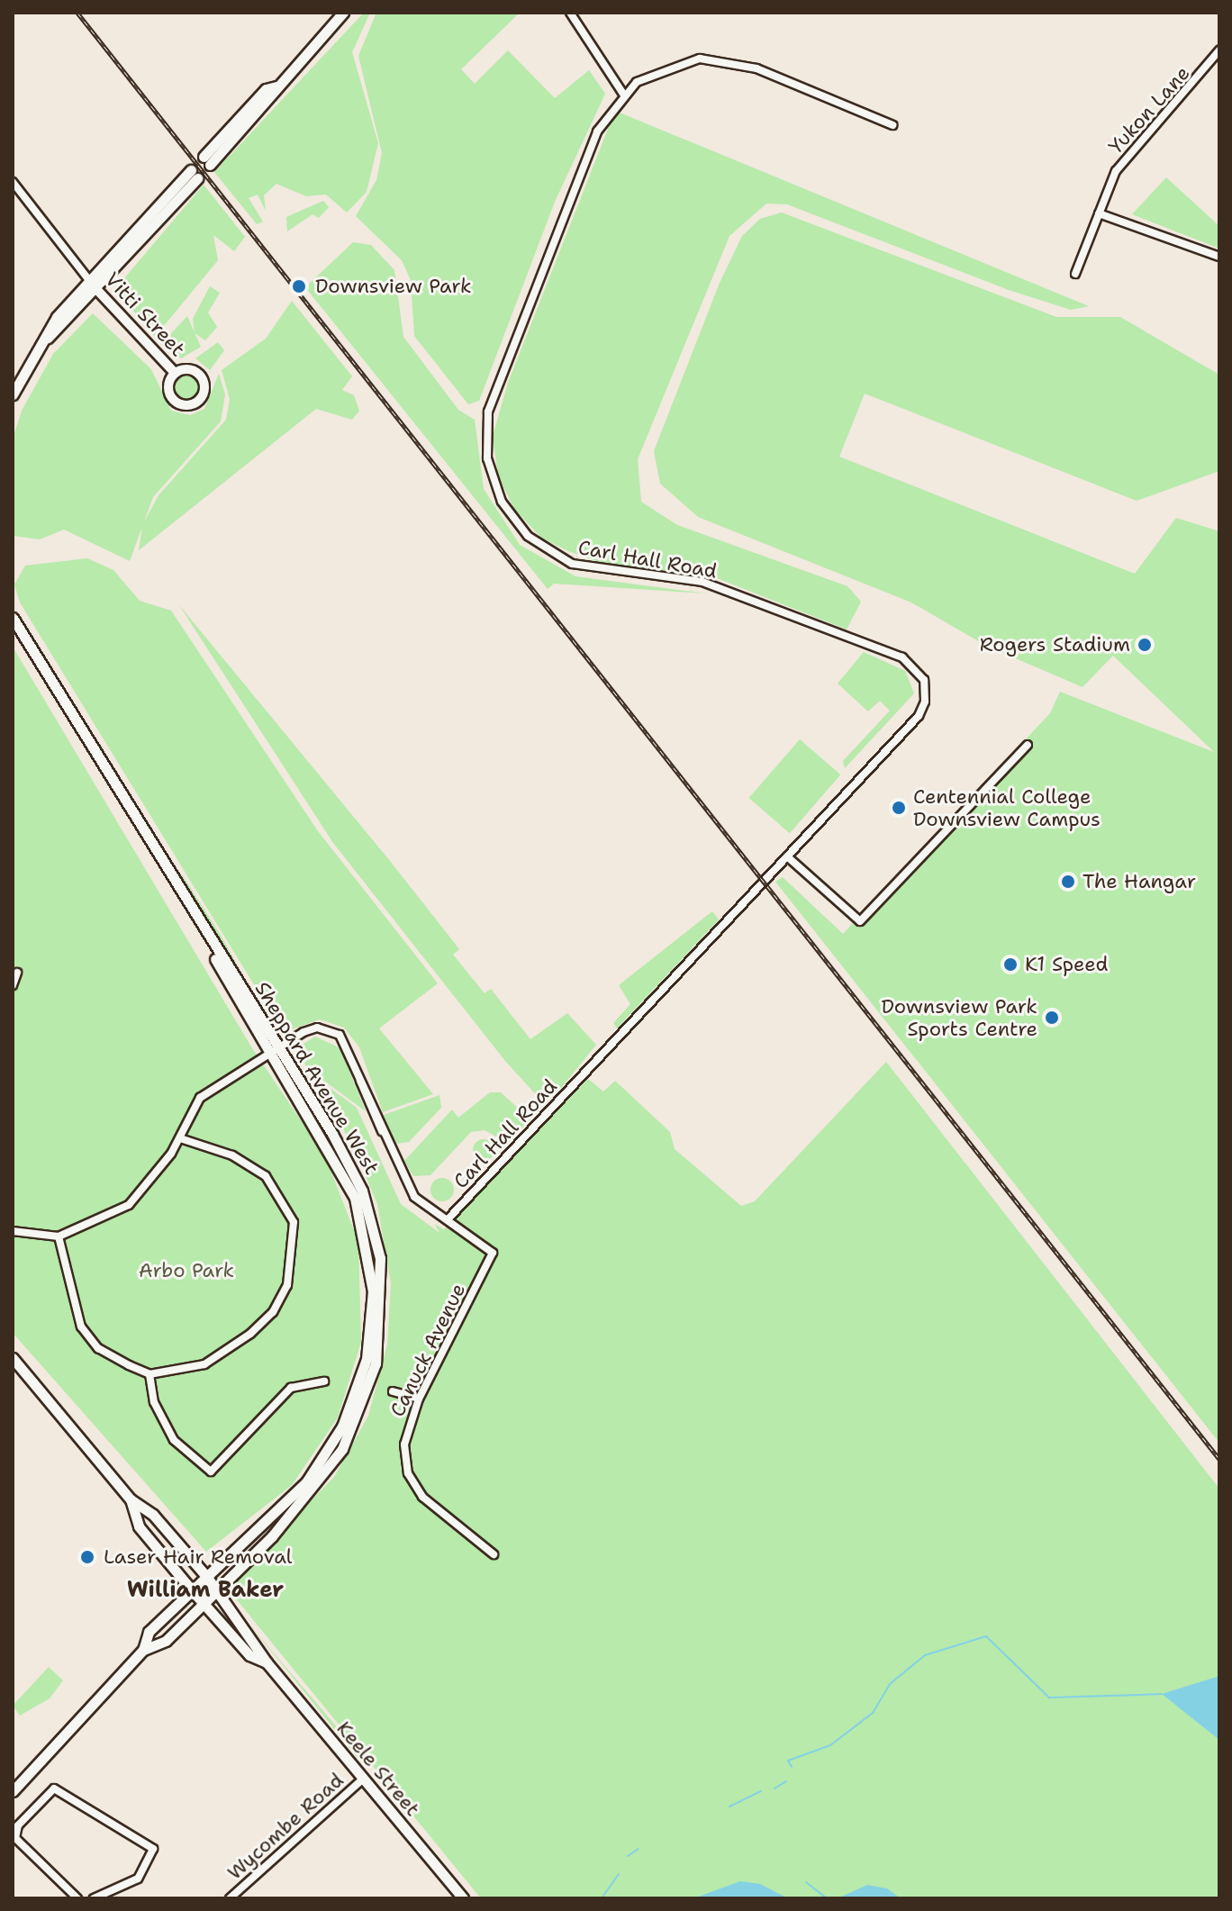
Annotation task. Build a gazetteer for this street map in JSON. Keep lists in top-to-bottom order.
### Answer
{
  "streets": {
    "main road": ["Sheppard Avenue West", "Keele Street"],
    "street": [
      "Yukon Lane",
      "Vitti Street",
      "Carl Hall Road",
      "Canuck Avenue",
      "Wycombe Road"
    ]
  },
  "crossings": [
    ["Carl Hall Road", "Canuck Avenue"],
    ["Sheppard Avenue West", "Keele Street"],
    ["Keele Street", "Wycombe Road"]
  ],
  "districts": ["William Baker"],
  "parks": ["Arbo Park"],
  "places": [
    "Downsview Park",
    "Rogers Stadium",
    "Centennial College Downsview Campus",
    "The Hangar",
    "K1 Speed",
    "Downsview Park Sports Centre",
    "Laser Hair Removal"
  ]
}
